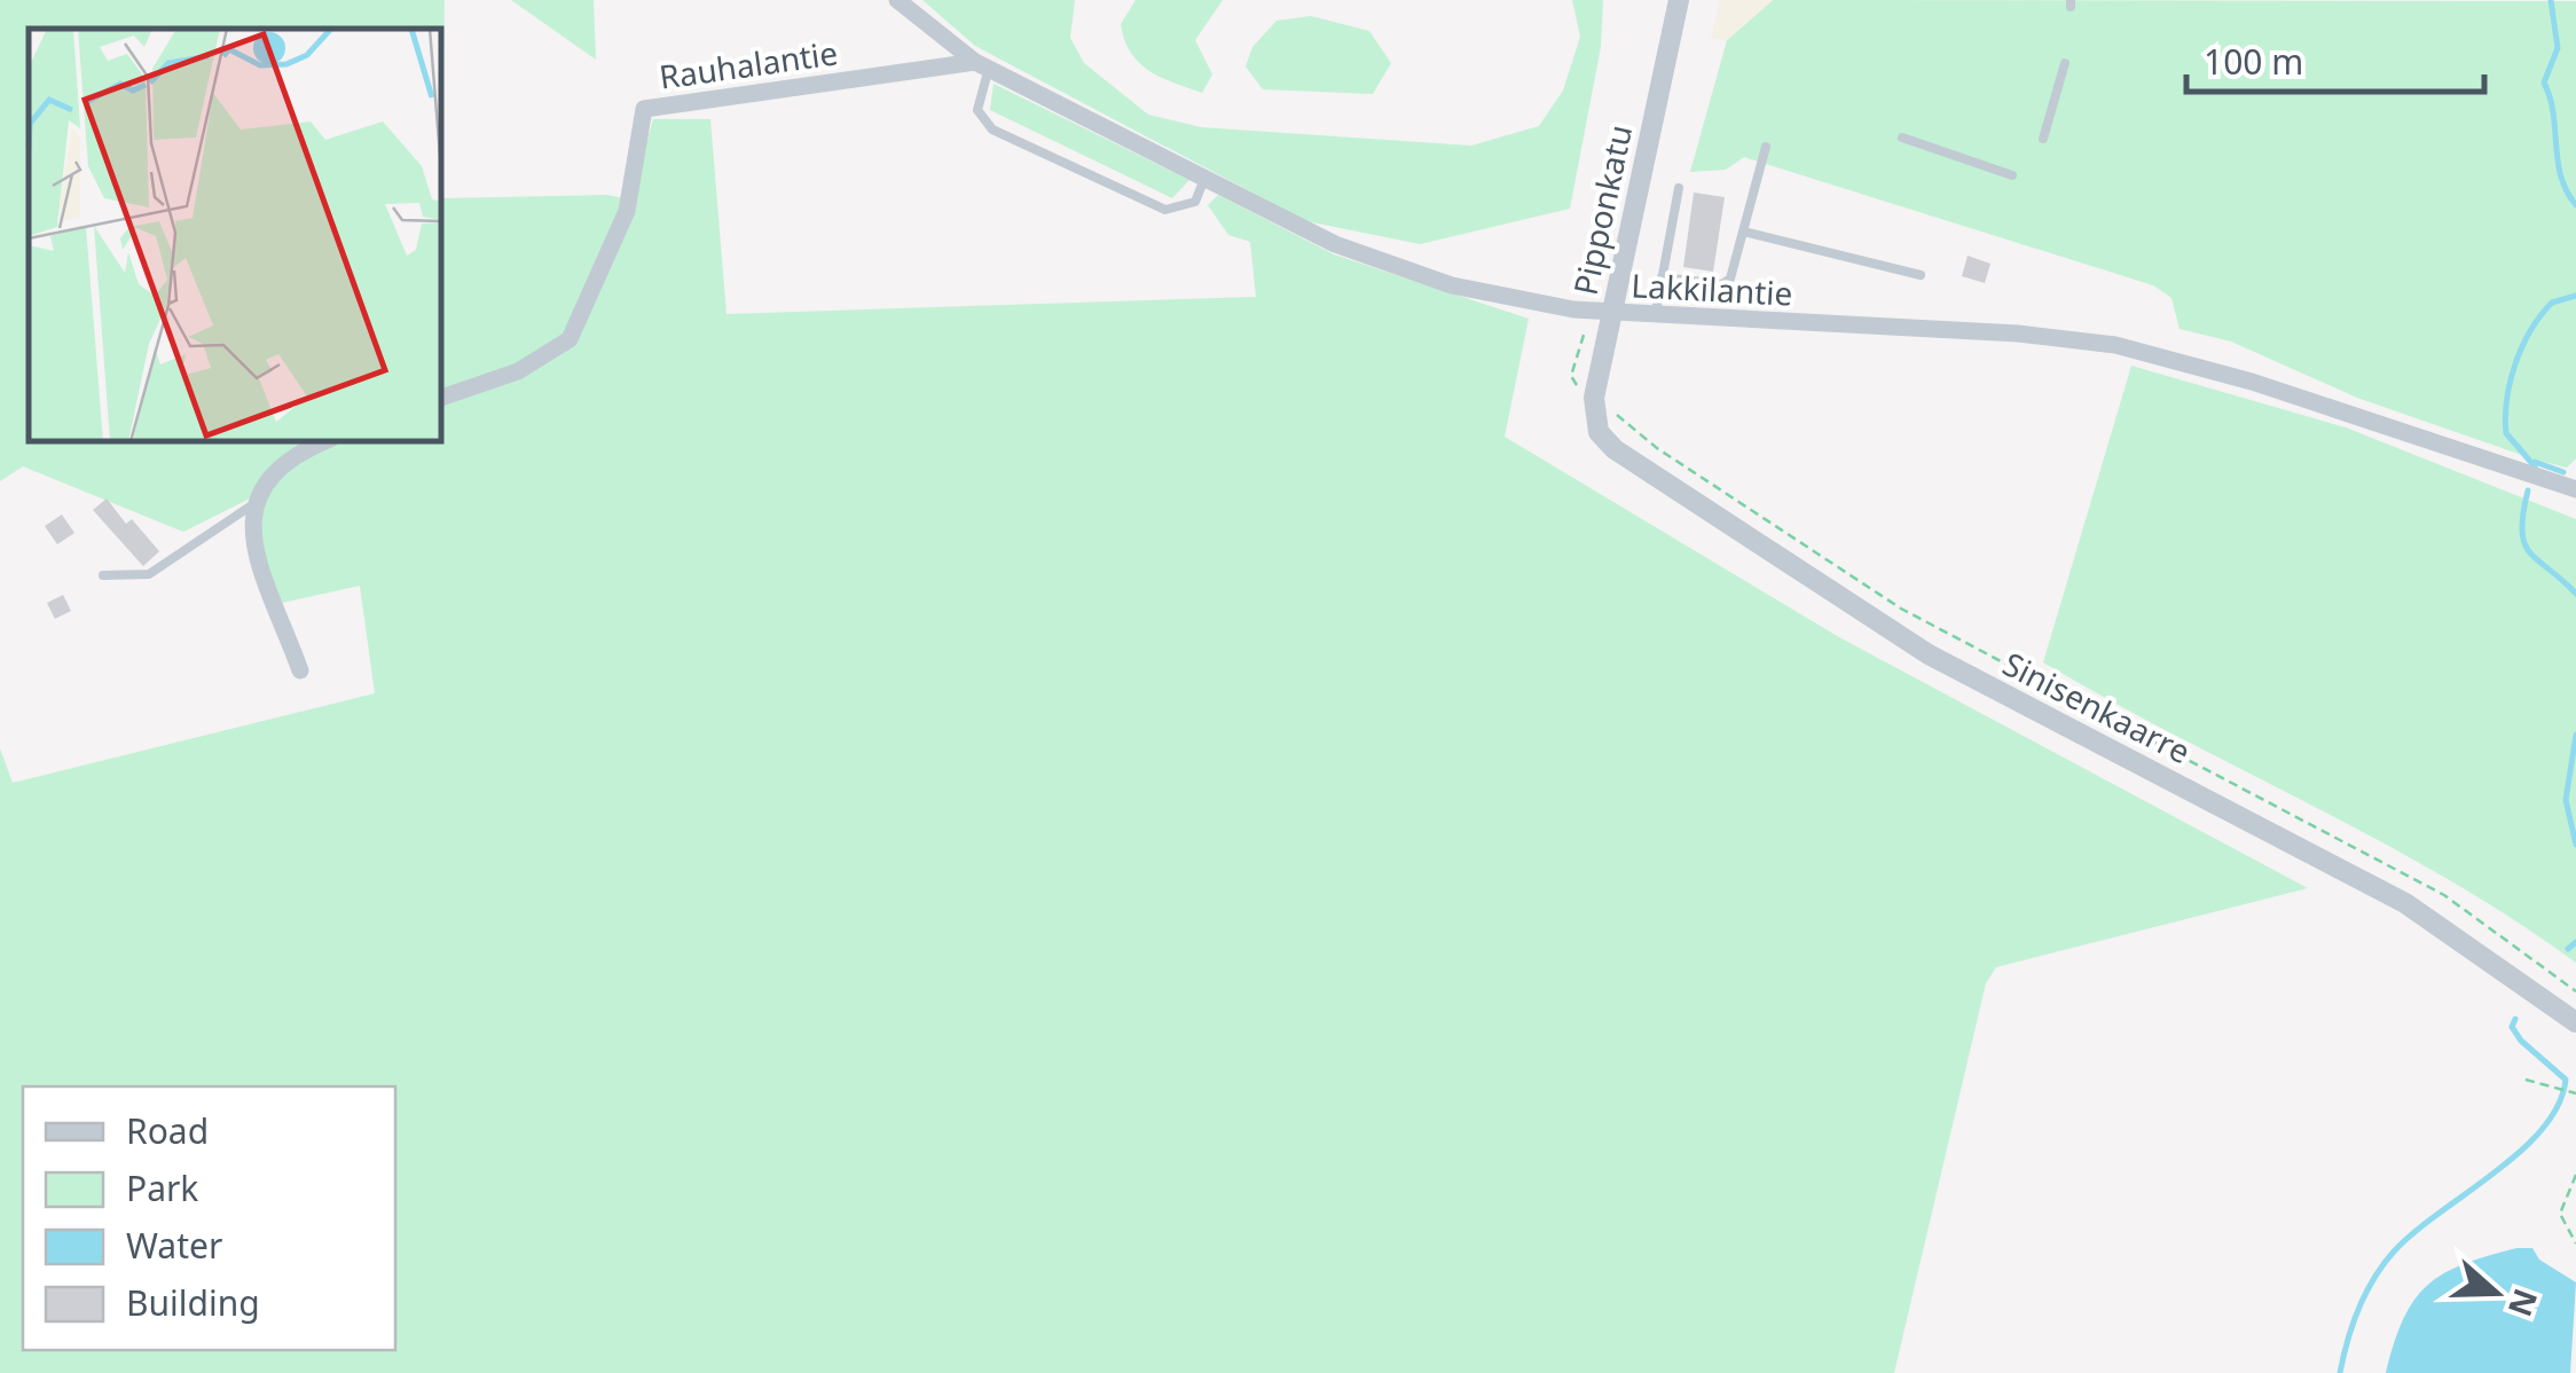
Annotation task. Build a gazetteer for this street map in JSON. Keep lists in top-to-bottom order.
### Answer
{
  "streets": {
    "street": [
      "Rauhalantie",
      "Pipponkatu",
      "Lakkilantie",
      "Sinisenkaarre"
    ]
  },
  "crossings": [
    ["Rauhalantie", "Lakkilantie"],
    ["Pipponkatu", "Lakkilantie"],
    ["Pipponkatu", "Sinisenkaarre"]
  ],
  "legend": [
    "Road",
    "Park",
    "Water",
    "Building"
  ],
  "scale_bar": "100 m",
  "north": "right"
}
